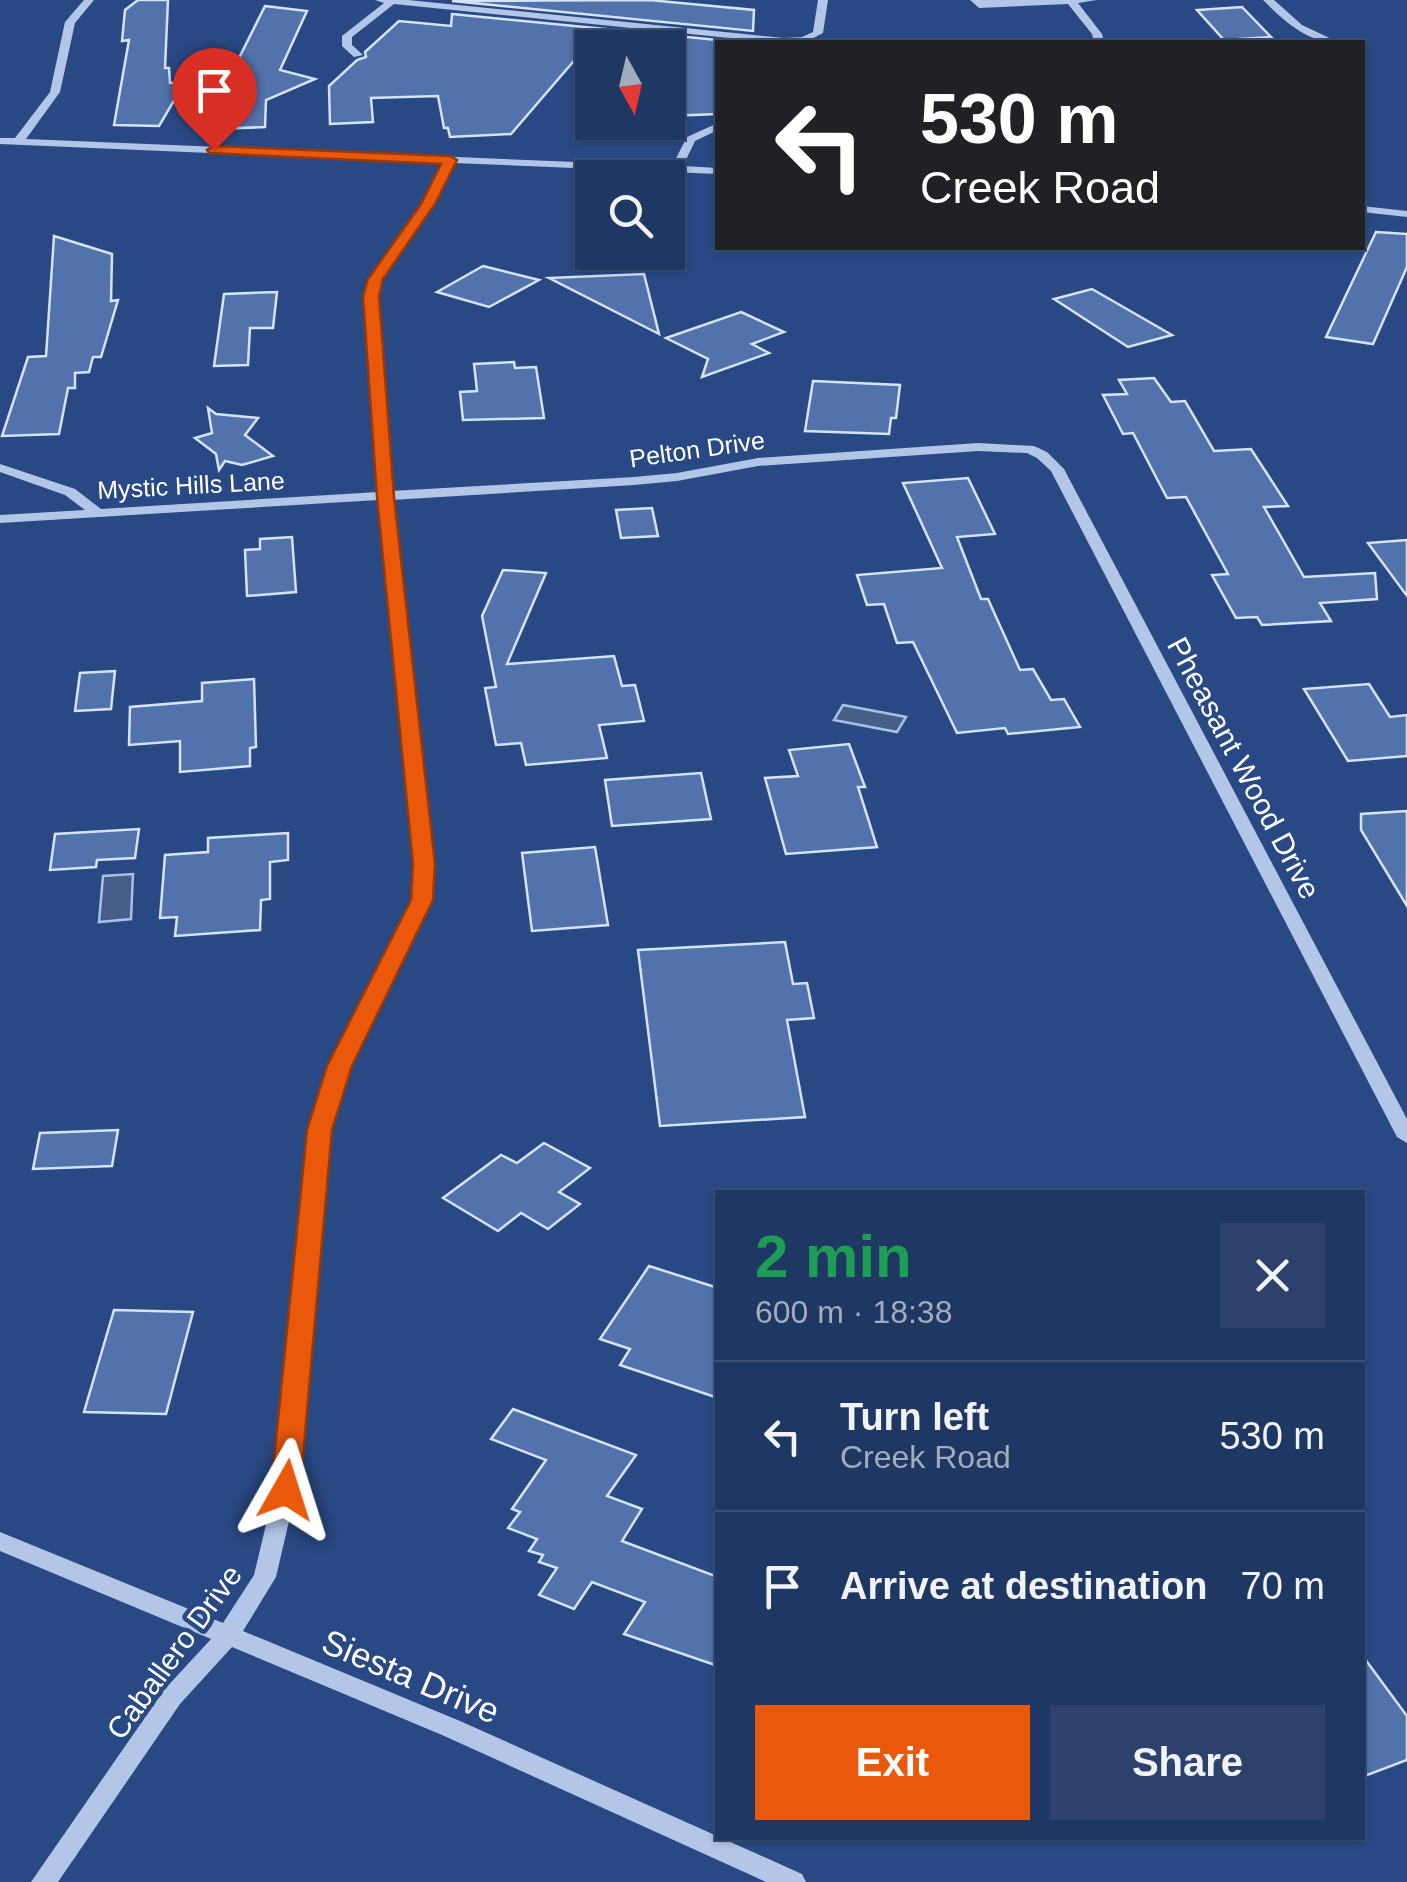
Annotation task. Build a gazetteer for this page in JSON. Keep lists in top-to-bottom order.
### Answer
{
  "streets": {
    "street": [
      "Pelton Drive",
      "Mystic Hills Lane",
      "Pheasant Wood Drive",
      "Caballero Drive",
      "Siesta Drive"
    ]
  },
  "crossings": [
    ["Pelton Drive", "Mystic Hills Lane"],
    ["Pelton Drive", "Pheasant Wood Drive"],
    ["Pelton Drive", "Caballero Drive"],
    ["Mystic Hills Lane", "Caballero Drive"],
    ["Caballero Drive", "Siesta Drive"]
  ],
  "north": "bottom",
  "page": {
    "turn": ["530 m", "Creek Road"],
    "heading": ["2 min", "600 m · 18:38"],
    "list": [
      {
        "name": "Turn left",
        "note": "Creek Road",
        "value": "530 m"
      },
      {
        "name": "Arrive at destination",
        "value": "70 m"
      }
    ],
    "buttons": ["Exit", "Share"]
  }
}
